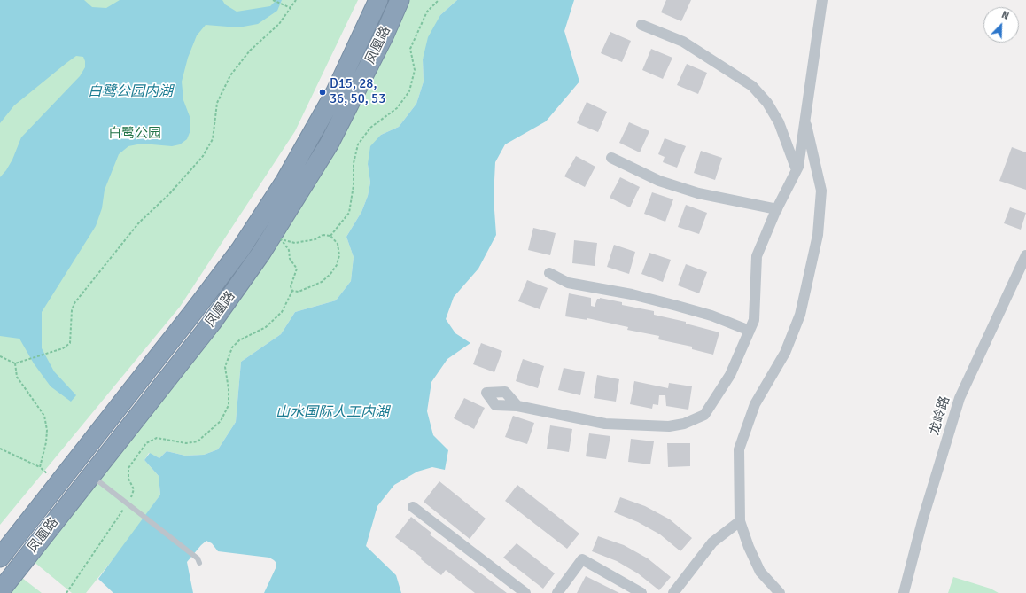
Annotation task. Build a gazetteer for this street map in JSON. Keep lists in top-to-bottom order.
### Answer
{
  "streets": {
    "highway": ["凤凰路"],
    "street": ["龙岭路"]
  },
  "water": ["白鹭公园内湖", "山水国际人工内湖"],
  "parks": ["白鹭公园"],
  "places": ["D15, 28, 36, 50, 53"],
  "north": "top right"
}
